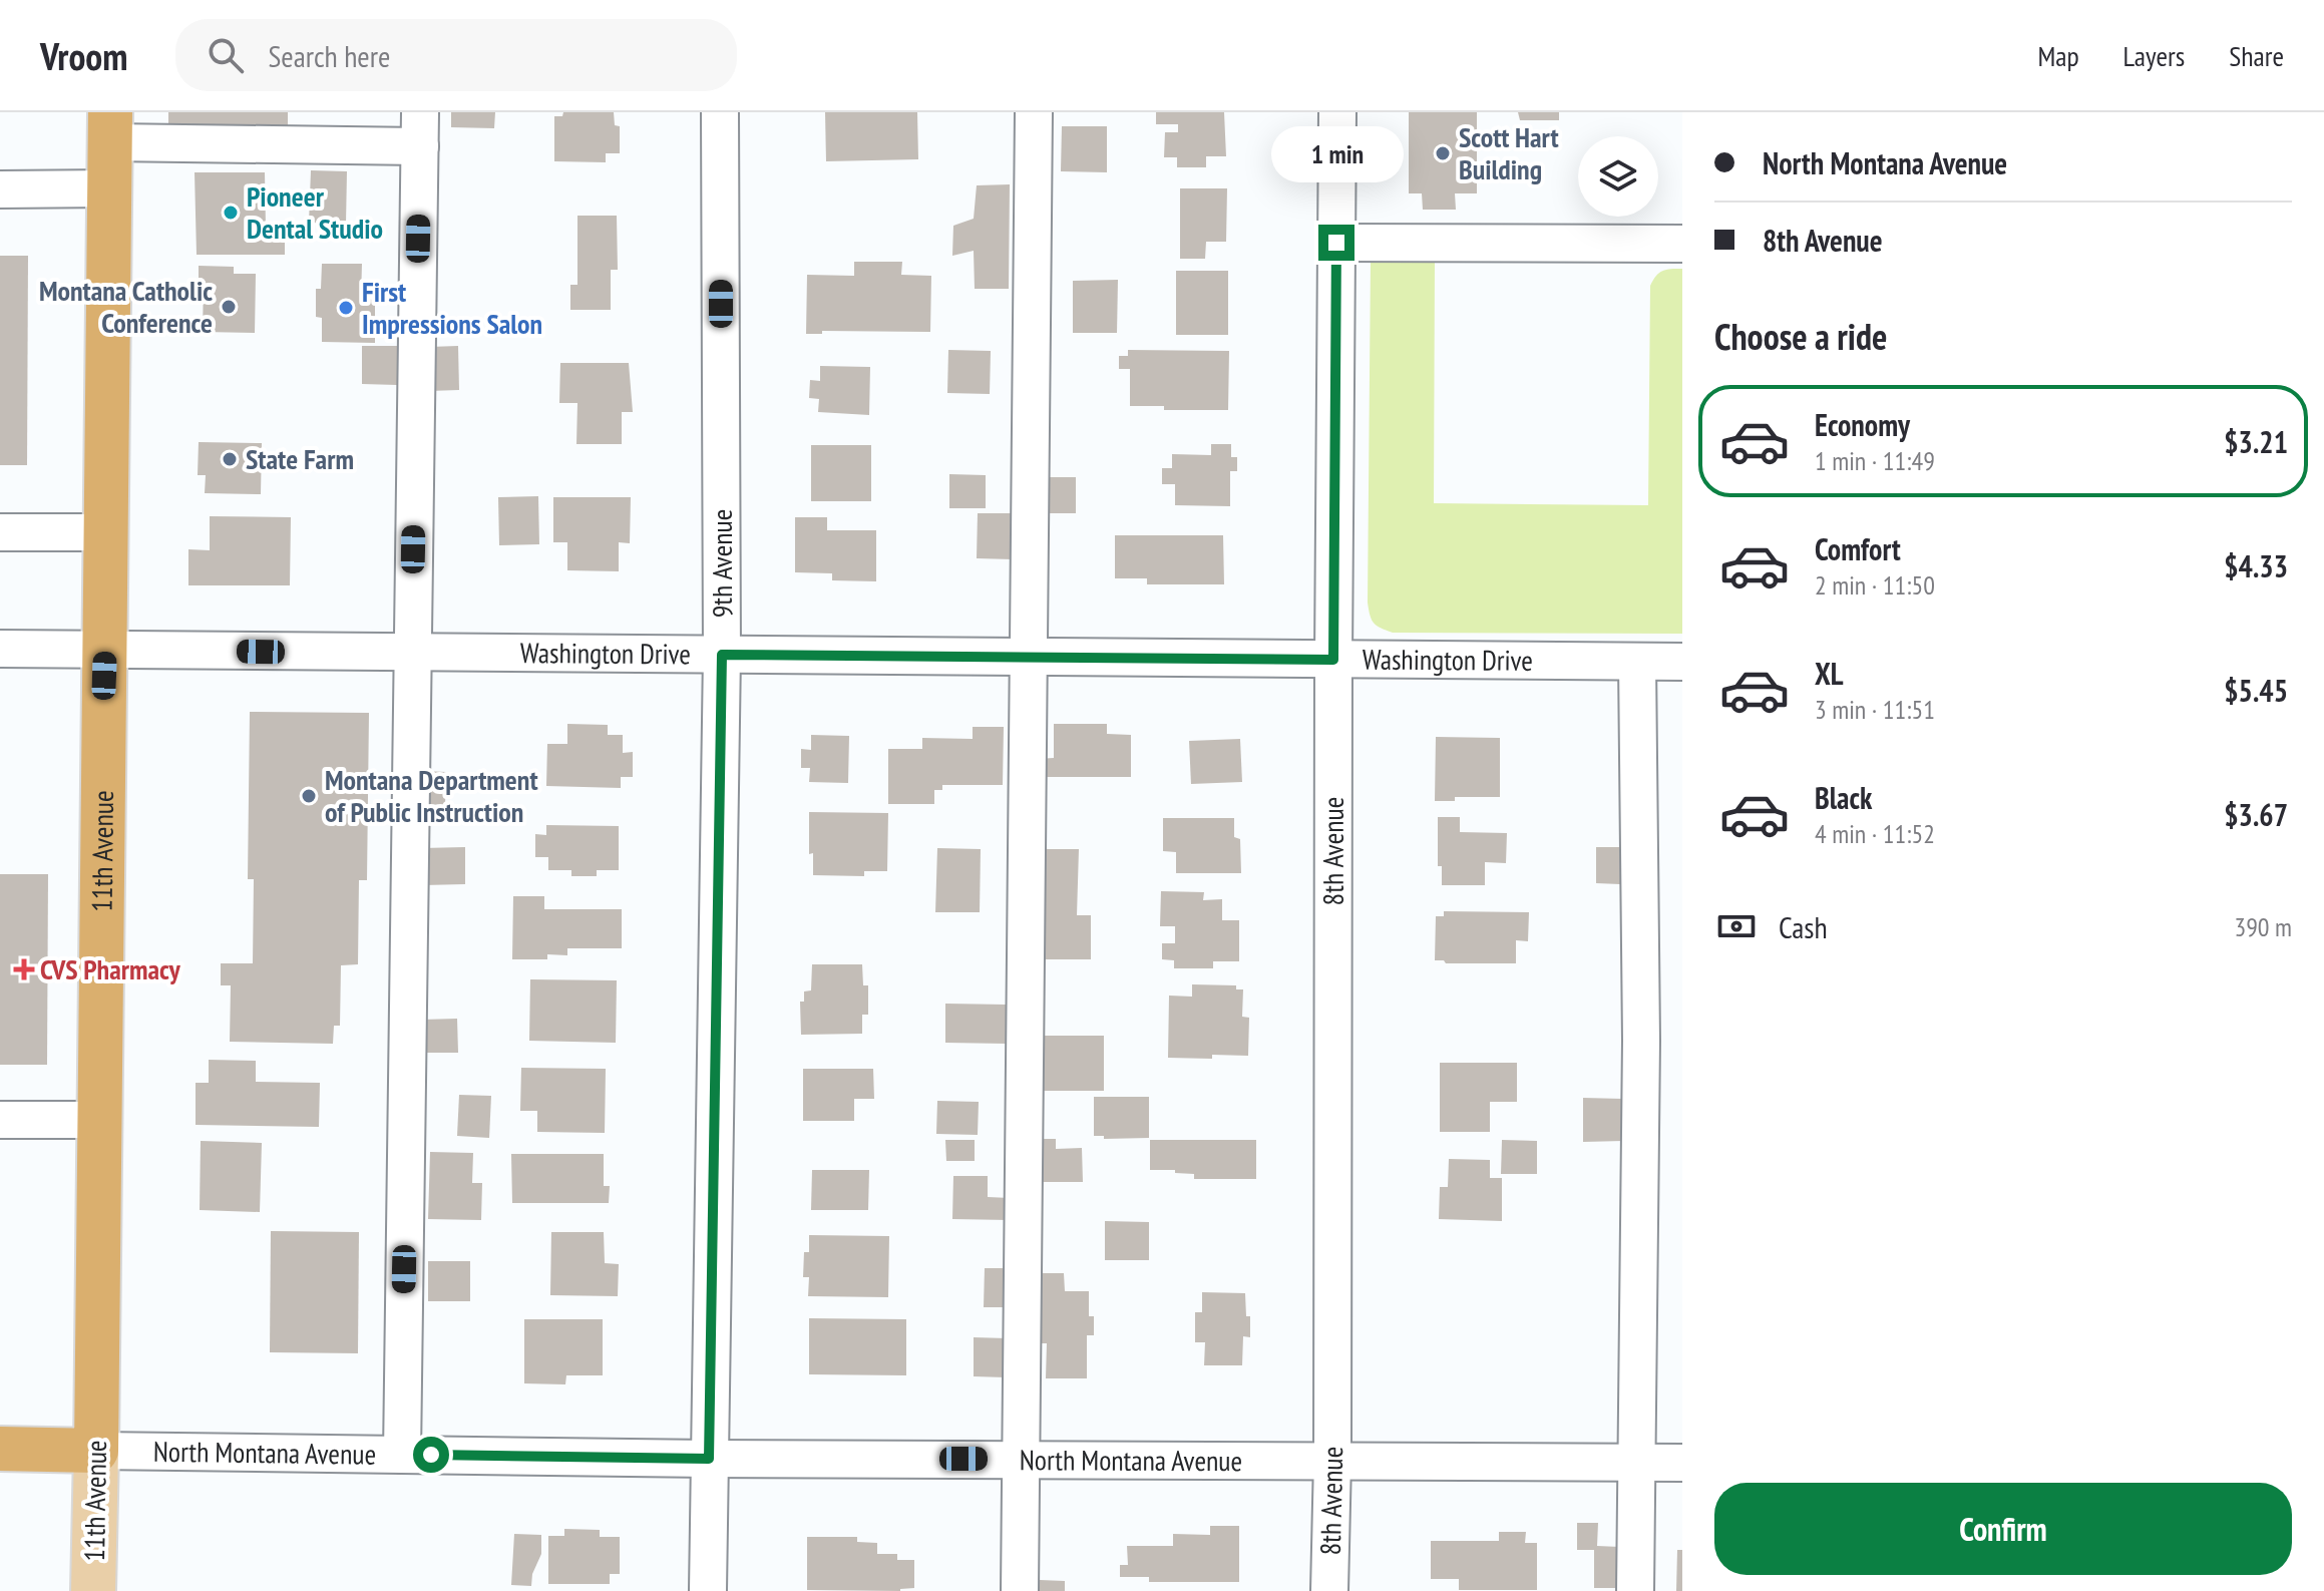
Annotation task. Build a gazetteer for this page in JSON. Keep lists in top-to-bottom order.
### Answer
{
  "streets": {
    "highway": ["11th Avenue", "North Montana Avenue"],
    "street": ["9th Avenue", "Washington Drive", "8th Avenue"]
  },
  "crossings": [
    ["9th Avenue", "Washington Drive"],
    ["9th Avenue", "North Montana Avenue"],
    ["Washington Drive", "11th Avenue"],
    ["Washington Drive", "8th Avenue"],
    ["11th Avenue", "North Montana Avenue"],
    ["8th Avenue", "North Montana Avenue"]
  ],
  "places": {
    "other": [
      "Scott Hart Building",
      "Pioneer Dental Studio",
      "Montana Catholic Conference",
      "First Impressions Salon",
      "State Farm",
      "Montana Department of Public Instruction"
    ],
    "health": ["CVS Pharmacy"]
  },
  "page": {
    "header": "Vroom",
    "search": "Search here",
    "nav": ["Map", "Layers", "Share"],
    "banner": ["North Montana Avenue", "8th Avenue"],
    "bubble": "1 min",
    "heading": "Choose a ride",
    "list": [
      {
        "name": "Economy",
        "note": "1 min · 11:49",
        "value": "$3.21"
      },
      {
        "name": "Comfort",
        "note": "2 min · 11:50",
        "value": "$4.33"
      },
      {
        "name": "XL",
        "note": "3 min · 11:51",
        "value": "$5.45"
      },
      {
        "name": "Black",
        "note": "4 min · 11:52",
        "value": "$3.67"
      }
    ],
    "pay": ["Cash", "390 m"],
    "buttons": "Confirm"
  }
}
